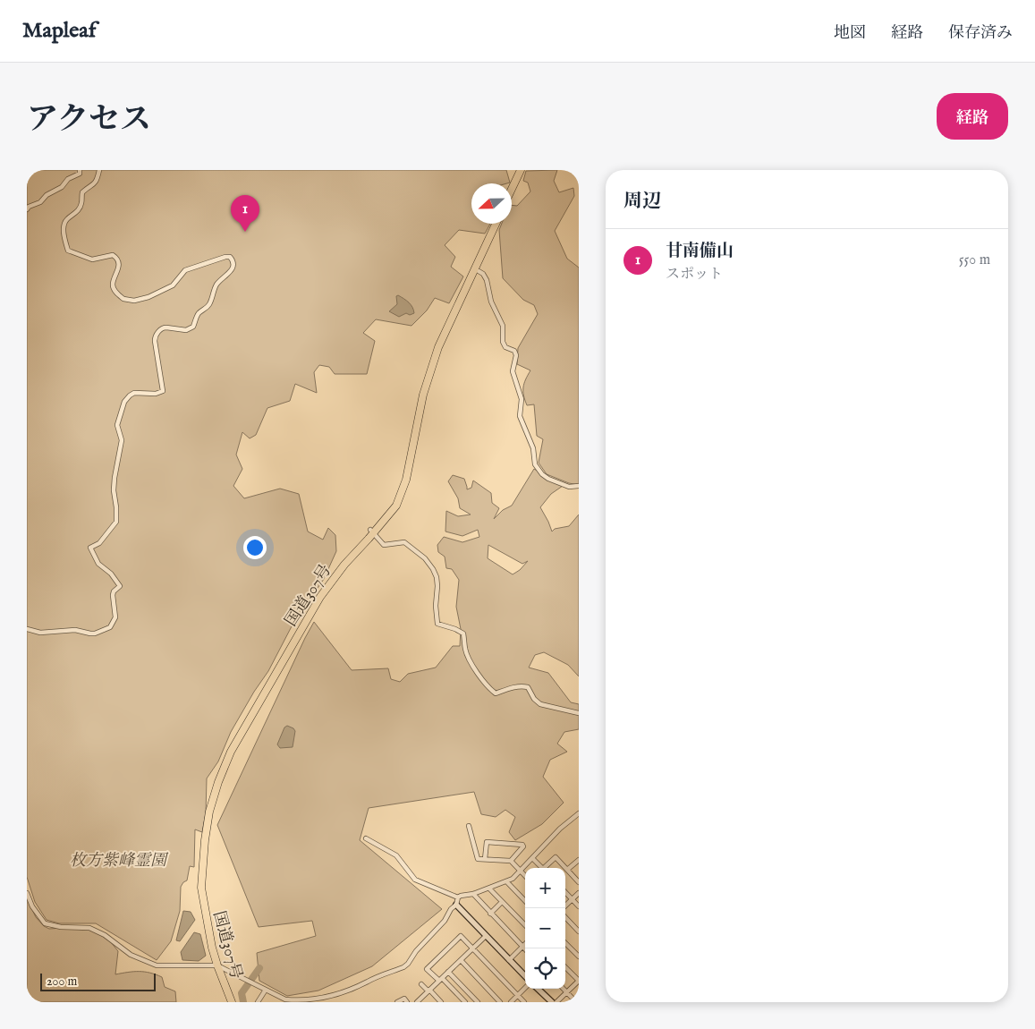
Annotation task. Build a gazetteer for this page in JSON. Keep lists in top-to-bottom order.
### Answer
{
  "streets": {
    "highway": ["国道307号"]
  },
  "parks": ["枚方紫峰霊園"],
  "scale_bar": "200 m",
  "north": "left",
  "page": {
    "header": "Mapleaf",
    "nav": ["地図", "経路", "保存済み"],
    "title": "アクセス",
    "buttons": "経路",
    "heading": "周辺",
    "pins": "1",
    "list": [
      {
        "mark": "1",
        "name": "甘南備山",
        "note": "スポット",
        "value": "550 m"
      }
    ],
    "map_buttons": ["+", "−"],
    "scale": "200 m"
  }
}
